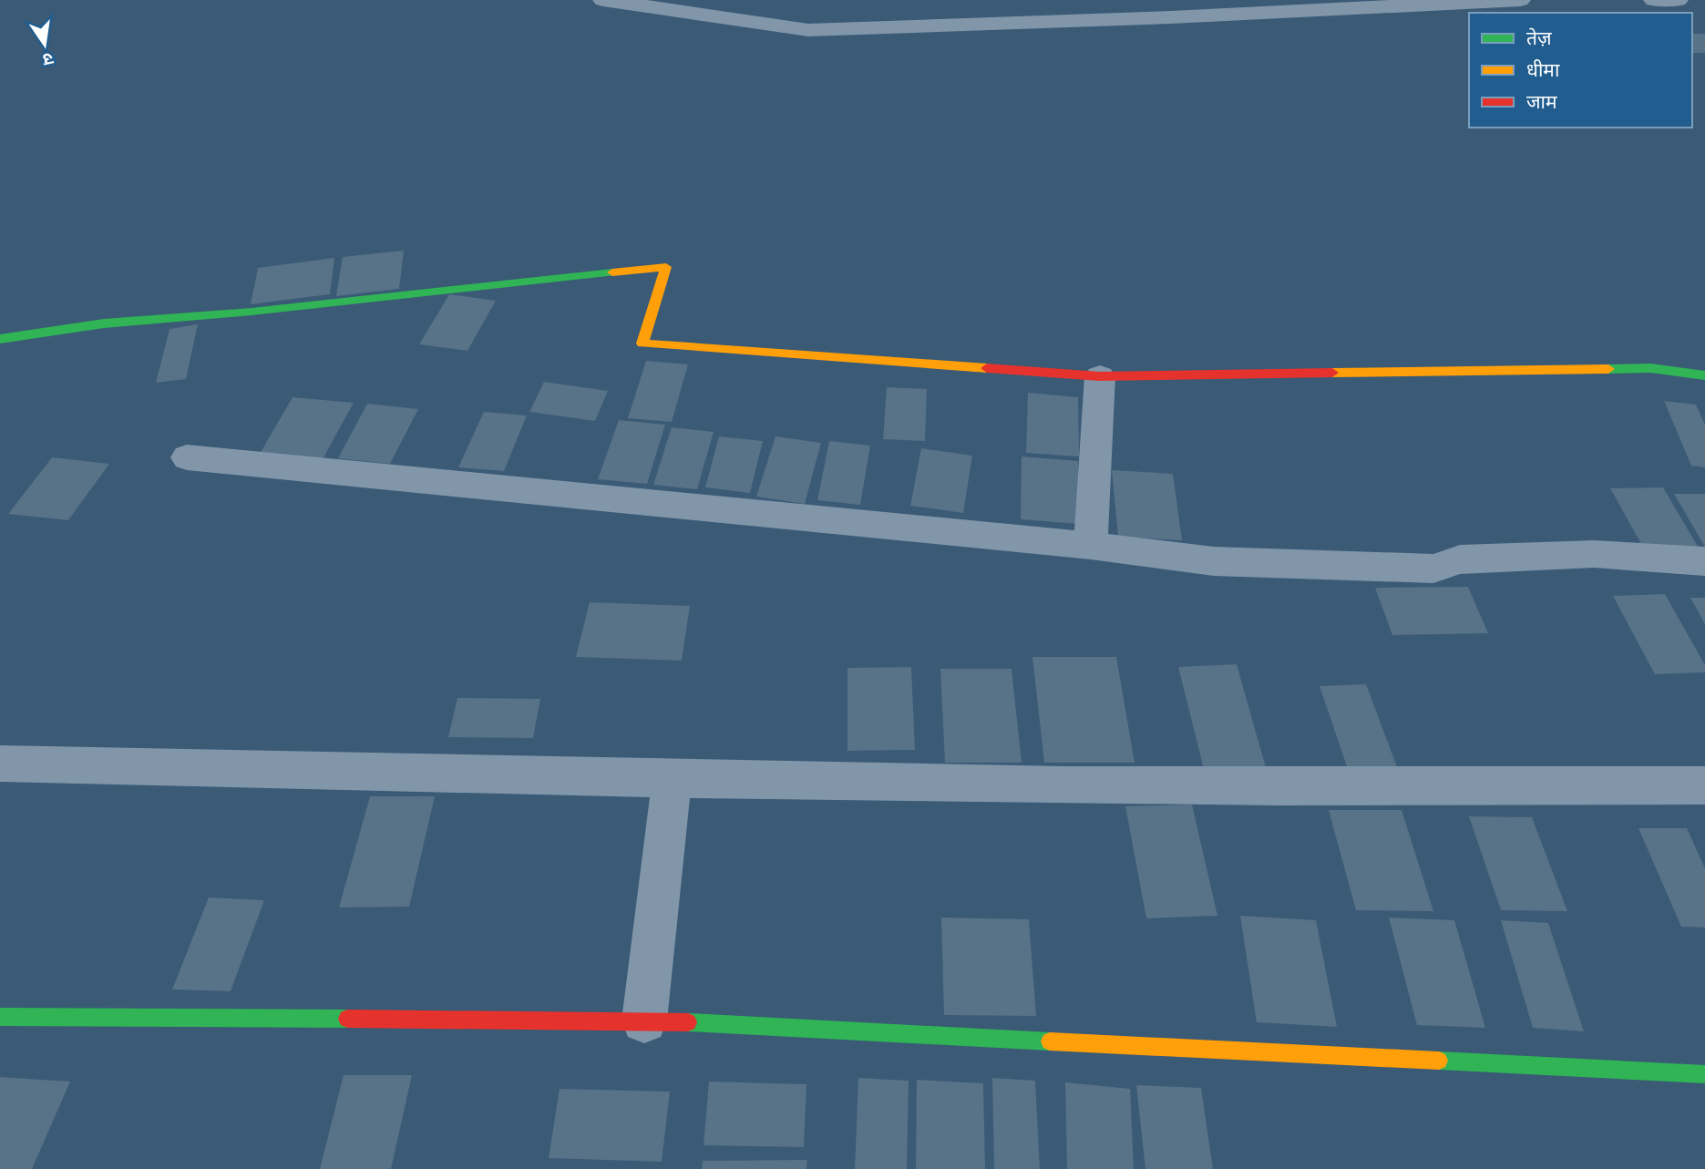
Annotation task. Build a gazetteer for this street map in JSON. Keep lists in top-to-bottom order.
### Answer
{
  "legend": ["तेज़", "धीमा", "जाम"],
  "north": "bottom"
}
